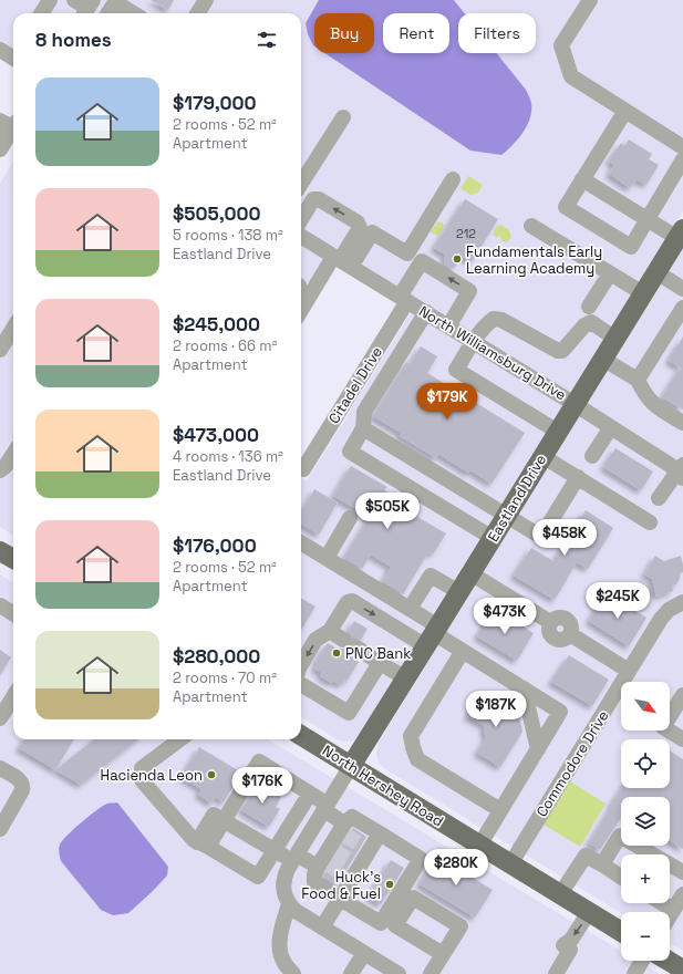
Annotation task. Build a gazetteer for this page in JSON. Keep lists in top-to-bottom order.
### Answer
{
  "streets": {
    "main road": ["Eastland Drive", "North Hershey Road"],
    "street": ["North Williamsburg Drive", "Citadel Drive", "Commodore Drive"]
  },
  "crossings": [
    ["North Williamsburg Drive", "Citadel Drive"],
    ["North Williamsburg Drive", "Eastland Drive"],
    ["Eastland Drive", "North Hershey Road"],
    ["Commodore Drive", "North Hershey Road"]
  ],
  "places": [
    "Fundamentals Early Learning Academy",
    "PNC Bank",
    "Hacienda Leon",
    "Huck's Food & Fuel"
  ],
  "house_numbers": ["212"],
  "north": "bottom right",
  "page": {
    "chip": ["Buy", "Rent", "Filters"],
    "heading": "8 homes",
    "list": [
      {
        "name": "$179,000",
        "note": "2 rooms · 52 m² · Apartment"
      },
      {
        "name": "$505,000",
        "note": "5 rooms · 138 m² · Eastland Drive"
      },
      {
        "name": "$245,000",
        "note": "2 rooms · 66 m² · Apartment"
      },
      {
        "name": "$473,000",
        "note": "4 rooms · 136 m² · Eastland Drive"
      },
      {
        "name": "$176,000",
        "note": "2 rooms · 52 m² · Apartment"
      },
      {
        "name": "$280,000",
        "note": "2 rooms · 70 m² · Apartment"
      }
    ],
    "price": [
      "$179K",
      "$505K",
      "$458K",
      "$245K",
      "$473K",
      "$187K",
      "$176K",
      "$280K"
    ],
    "map_buttons": ["+", "−"]
  }
}
